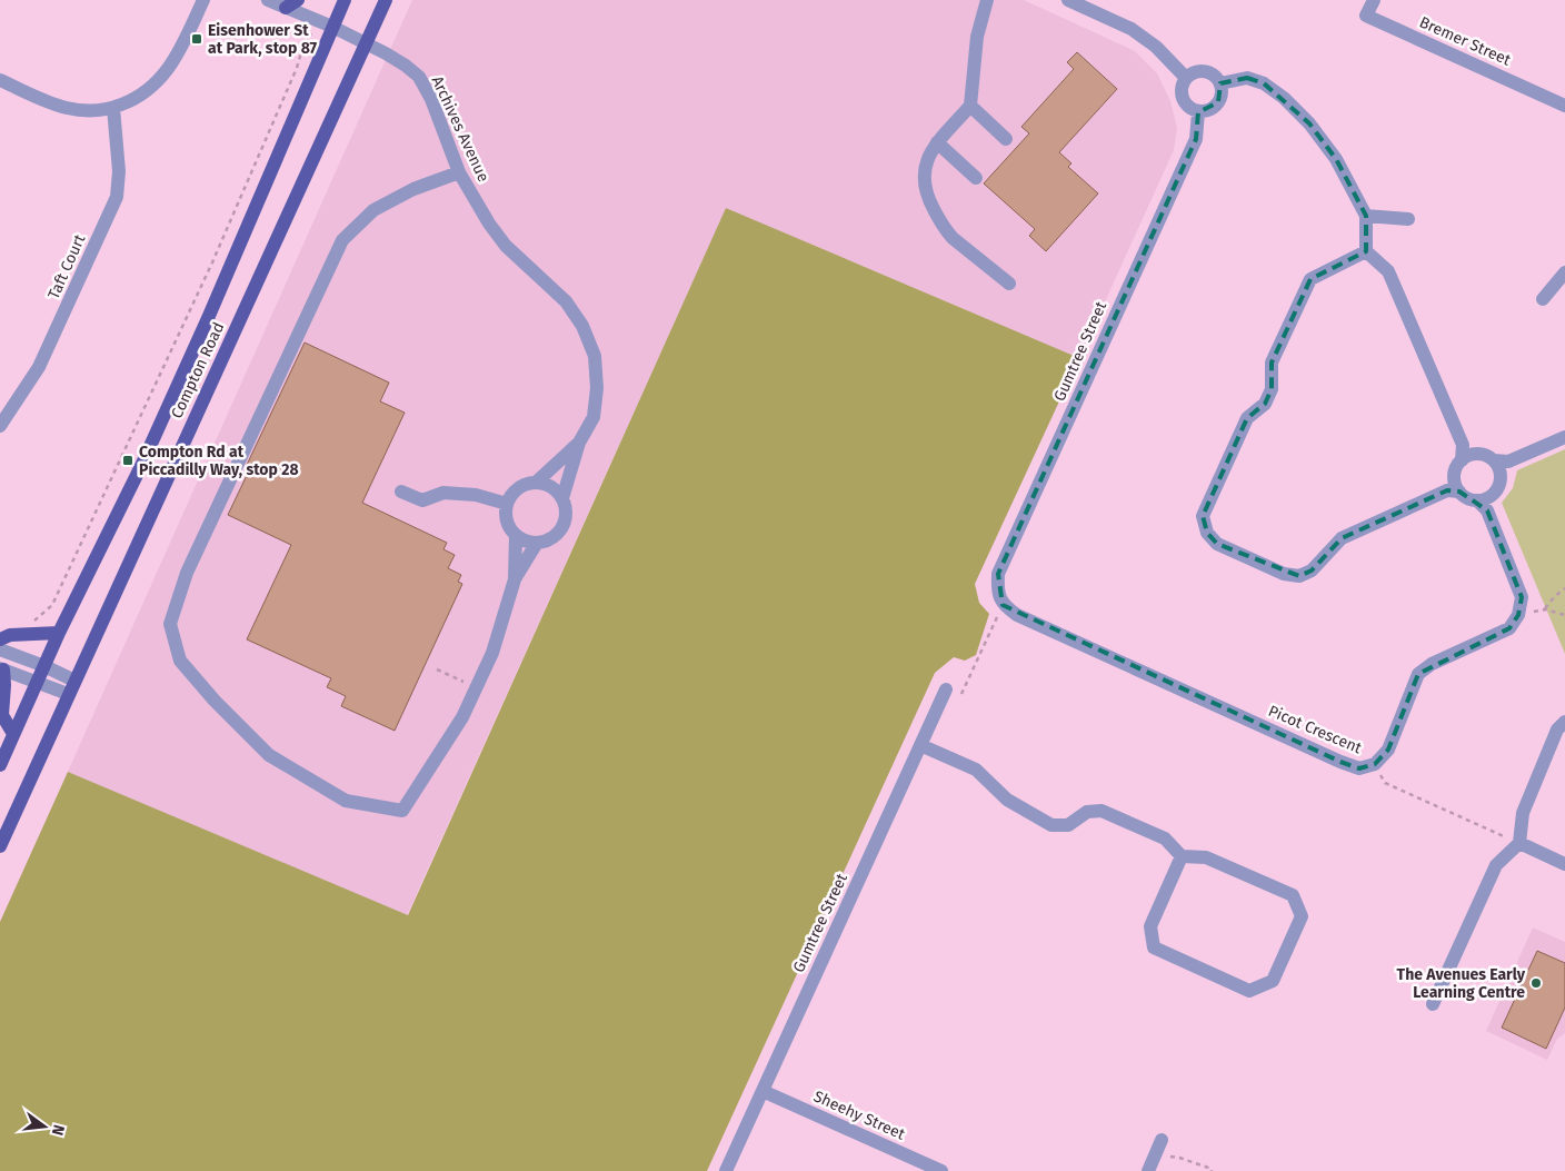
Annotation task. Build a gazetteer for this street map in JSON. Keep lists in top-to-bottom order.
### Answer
{
  "streets": {
    "main road": ["Compton Road"],
    "street": [
      "Bremer Street",
      "Archives Avenue",
      "Taft Court",
      "Gumtree Street",
      "Picot Crescent",
      "Sheehy Street"
    ]
  },
  "crossings": [
    ["Archives Avenue", "Compton Road"],
    ["Gumtree Street", "Picot Crescent"],
    ["Gumtree Street", "Sheehy Street"]
  ],
  "places": {
    "transit": ["Eisenhower St at Park, stop 87", "Compton Rd at Piccadilly Way, stop 28"],
    "other": ["The Avenues Early Learning Centre"]
  },
  "north": "right"
}
